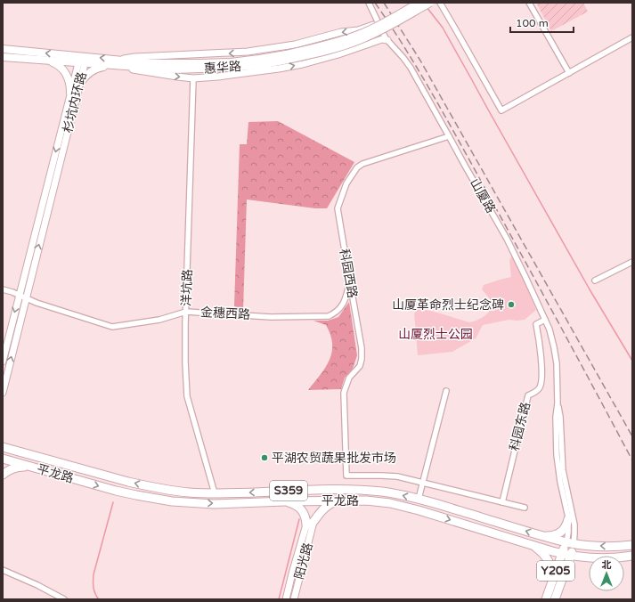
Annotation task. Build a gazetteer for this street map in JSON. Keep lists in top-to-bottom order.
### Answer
{
  "streets": {
    "main road": [
      "惠华路",
      "平龙路",
      "S359",
      "Y205"
    ],
    "street": [
      "杉坑内环路",
      "山厦路",
      "科园西路",
      "洋坑路",
      "金穗西路",
      "科园东路",
      "阳光路"
    ]
  },
  "crossings": [
    ["惠华路", "杉坑内环路"],
    ["杉坑内环路", "金穗西路"],
    ["山厦路", "科园西路"],
    ["山厦路", "科园东路"],
    ["山厦路", "平龙路"],
    ["山厦路", "Y205"],
    ["科园西路", "金穗西路"],
    ["洋坑路", "金穗西路"],
    ["洋坑路", "平龙路"],
    ["平龙路", "Y205"]
  ],
  "parks": ["山厦烈士公园"],
  "places": ["山厦革命烈士纪念碑", "平湖农贸蔬果批发市场"],
  "scale_bar": "100 m",
  "north": "top"
}
